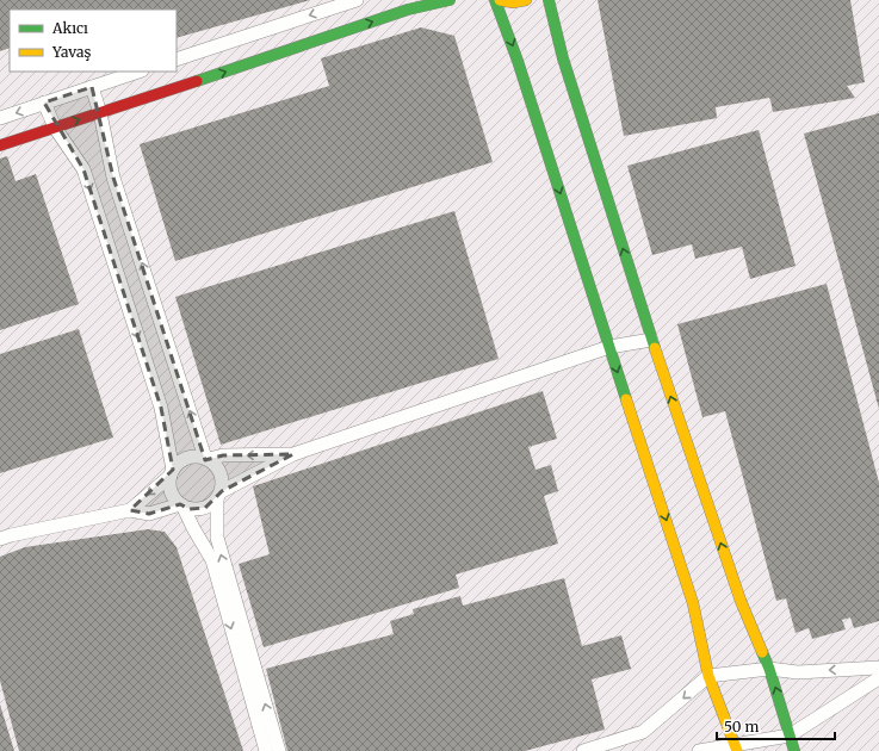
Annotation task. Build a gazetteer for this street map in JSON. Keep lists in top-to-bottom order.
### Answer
{
  "legend": ["Akıcı", "Yavaş"],
  "scale_bar": "50 m"
}
